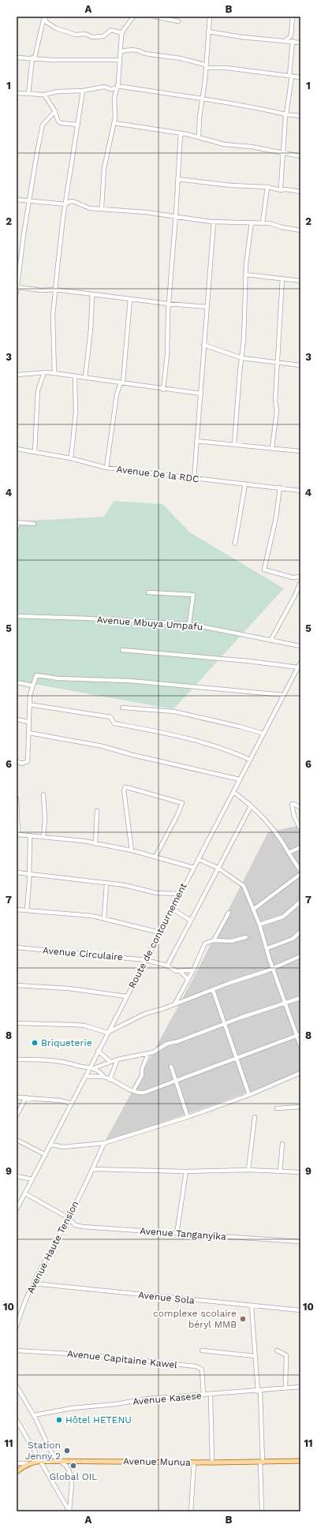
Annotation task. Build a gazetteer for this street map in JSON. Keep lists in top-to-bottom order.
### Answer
{
  "streets": {
    "main road": ["Avenue Munua"],
    "street": [
      "Avenue De la RDC",
      "Avenue Mbuya Umpafu",
      "Route de contournement",
      "Avenue Circulaire",
      "Avenue Tanganyika",
      "Avenue Haute Tension",
      "Avenue Sola",
      "Avenue Capitaine Kawel",
      "Avenue Kasese"
    ]
  },
  "crossings": [
    ["Route de contournement", "Avenue Circulaire"],
    ["Route de contournement", "Avenue Tanganyika"],
    ["Avenue Tanganyika", "Avenue Haute Tension"],
    ["Avenue Haute Tension", "Avenue Sola"],
    ["Avenue Capitaine Kawel", "Avenue Kasese"]
  ],
  "places": [
    "Briqueterie",
    "complexe scolaire béryl MMB",
    "Hôtel HETENU",
    "Station Jenny 2",
    "Global OIL"
  ],
  "grid": {
    "columns": ["A", "B"],
    "rows": [
      "1",
      "2",
      "3",
      "4",
      "5",
      "6",
      "7",
      "8",
      "9",
      "10",
      "11"
    ]
  }
}
